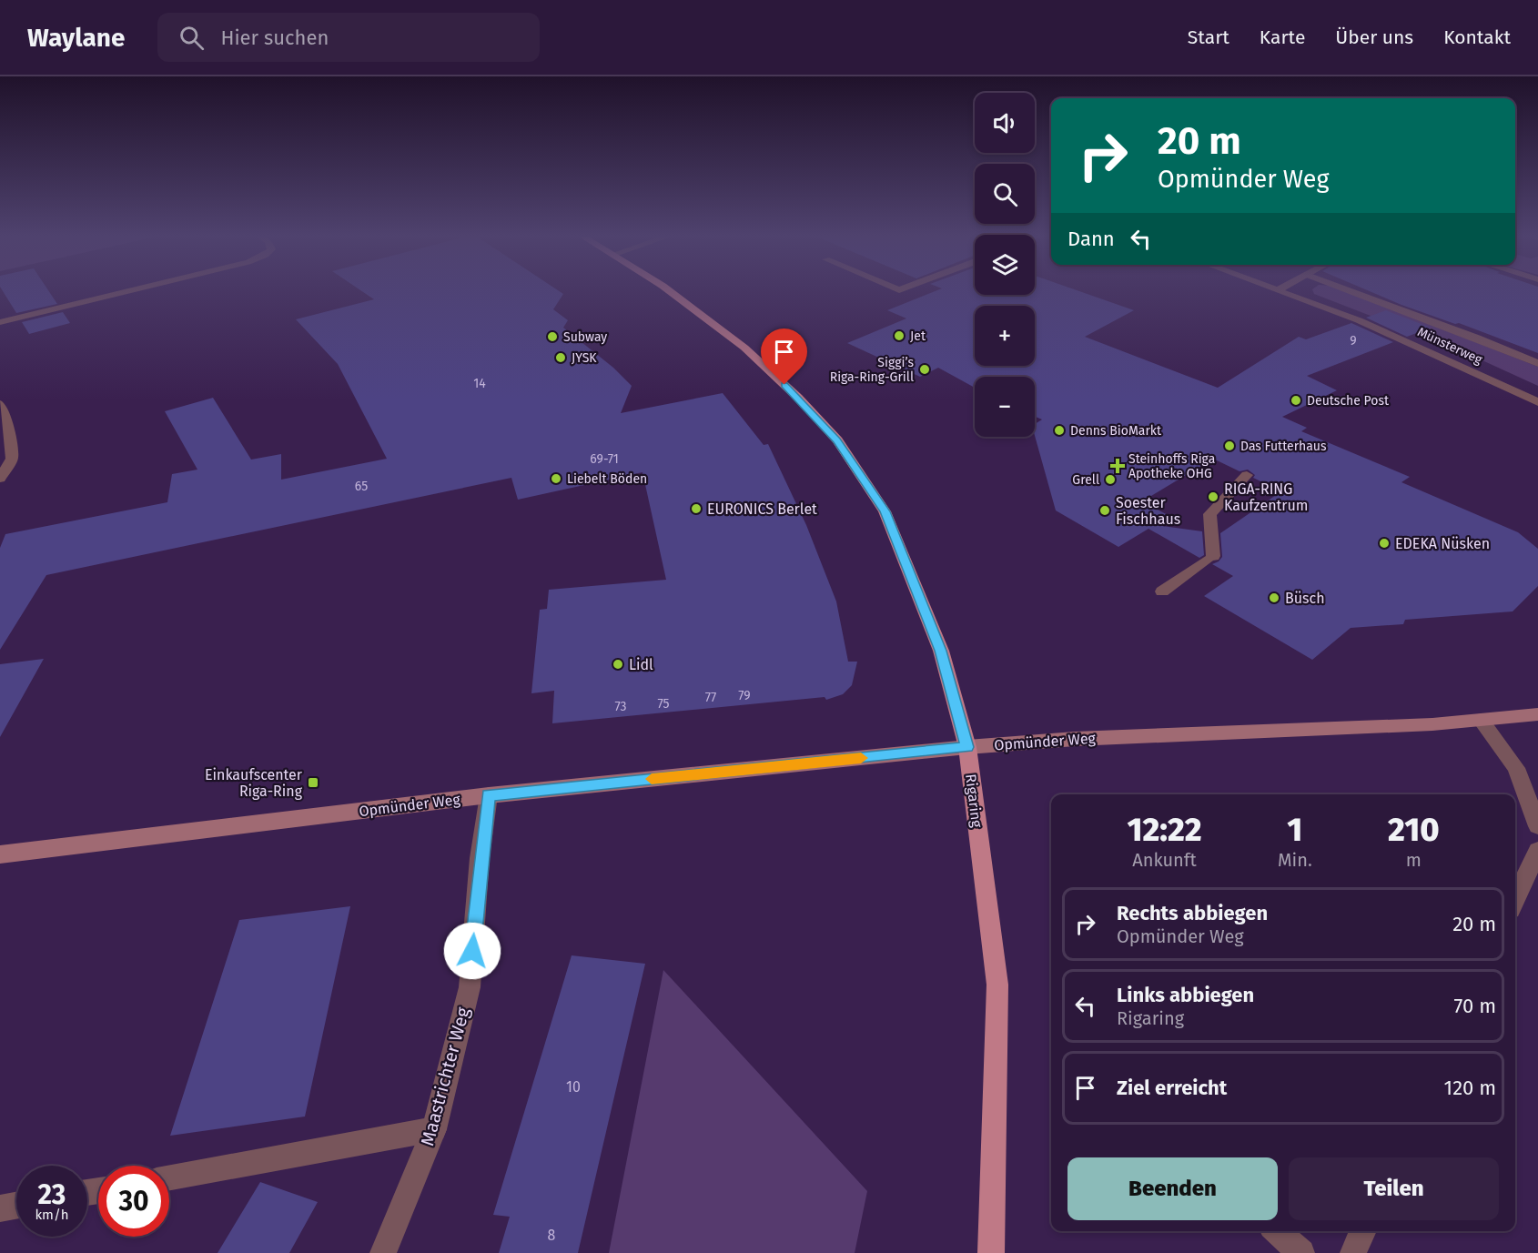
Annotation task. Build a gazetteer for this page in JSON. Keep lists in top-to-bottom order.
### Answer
{
  "streets": {
    "main road": ["Rigaring"],
    "street": ["Münsterweg", "Opmünder Weg", "Maastrichter Weg"]
  },
  "crossings": [
    ["Opmünder Weg", "Rigaring"],
    ["Opmünder Weg", "Maastrichter Weg"]
  ],
  "places": {
    "other": [
      "Jet",
      "Subway",
      "JYSK",
      "Siggi’s Riga-Ring-Grill",
      "Deutsche Post",
      "Denns BioMarkt",
      "Das Futterhaus",
      "Liebelt Böden",
      "Grell",
      "RIGA-RING Kaufzentrum",
      "EURONICS Berlet",
      "Soester Fischhaus",
      "EDEKA Nüsken",
      "Büsch",
      "Lidl"
    ],
    "health": ["Steinhoffs Riga Apotheke OHG"],
    "transit": ["Einkaufscenter Riga-Ring"]
  },
  "house_numbers": [
    "9",
    "14",
    "69-71",
    "65",
    "79",
    "77",
    "75",
    "73",
    "10",
    "8"
  ],
  "page": {
    "header": "Waylane",
    "search": "Hier suchen",
    "nav": [
      "Start",
      "Karte",
      "Über uns",
      "Kontakt"
    ],
    "map_buttons": ["+", "−"],
    "turn": ["20 m", "Opmünder Weg"],
    "then": "Dann",
    "eta": [
      "12:22",
      "Ankunft",
      "1",
      "Min.",
      "210",
      "m"
    ],
    "list": [
      {
        "name": "Rechts abbiegen",
        "note": "Opmünder Weg",
        "value": "20 m"
      },
      {
        "name": "Links abbiegen",
        "note": "Rigaring",
        "value": "70 m"
      },
      {
        "name": "Ziel erreicht",
        "value": "120 m"
      }
    ],
    "buttons": ["Beenden", "Teilen"],
    "speed": "23 km/h",
    "limit": "30"
  }
}
